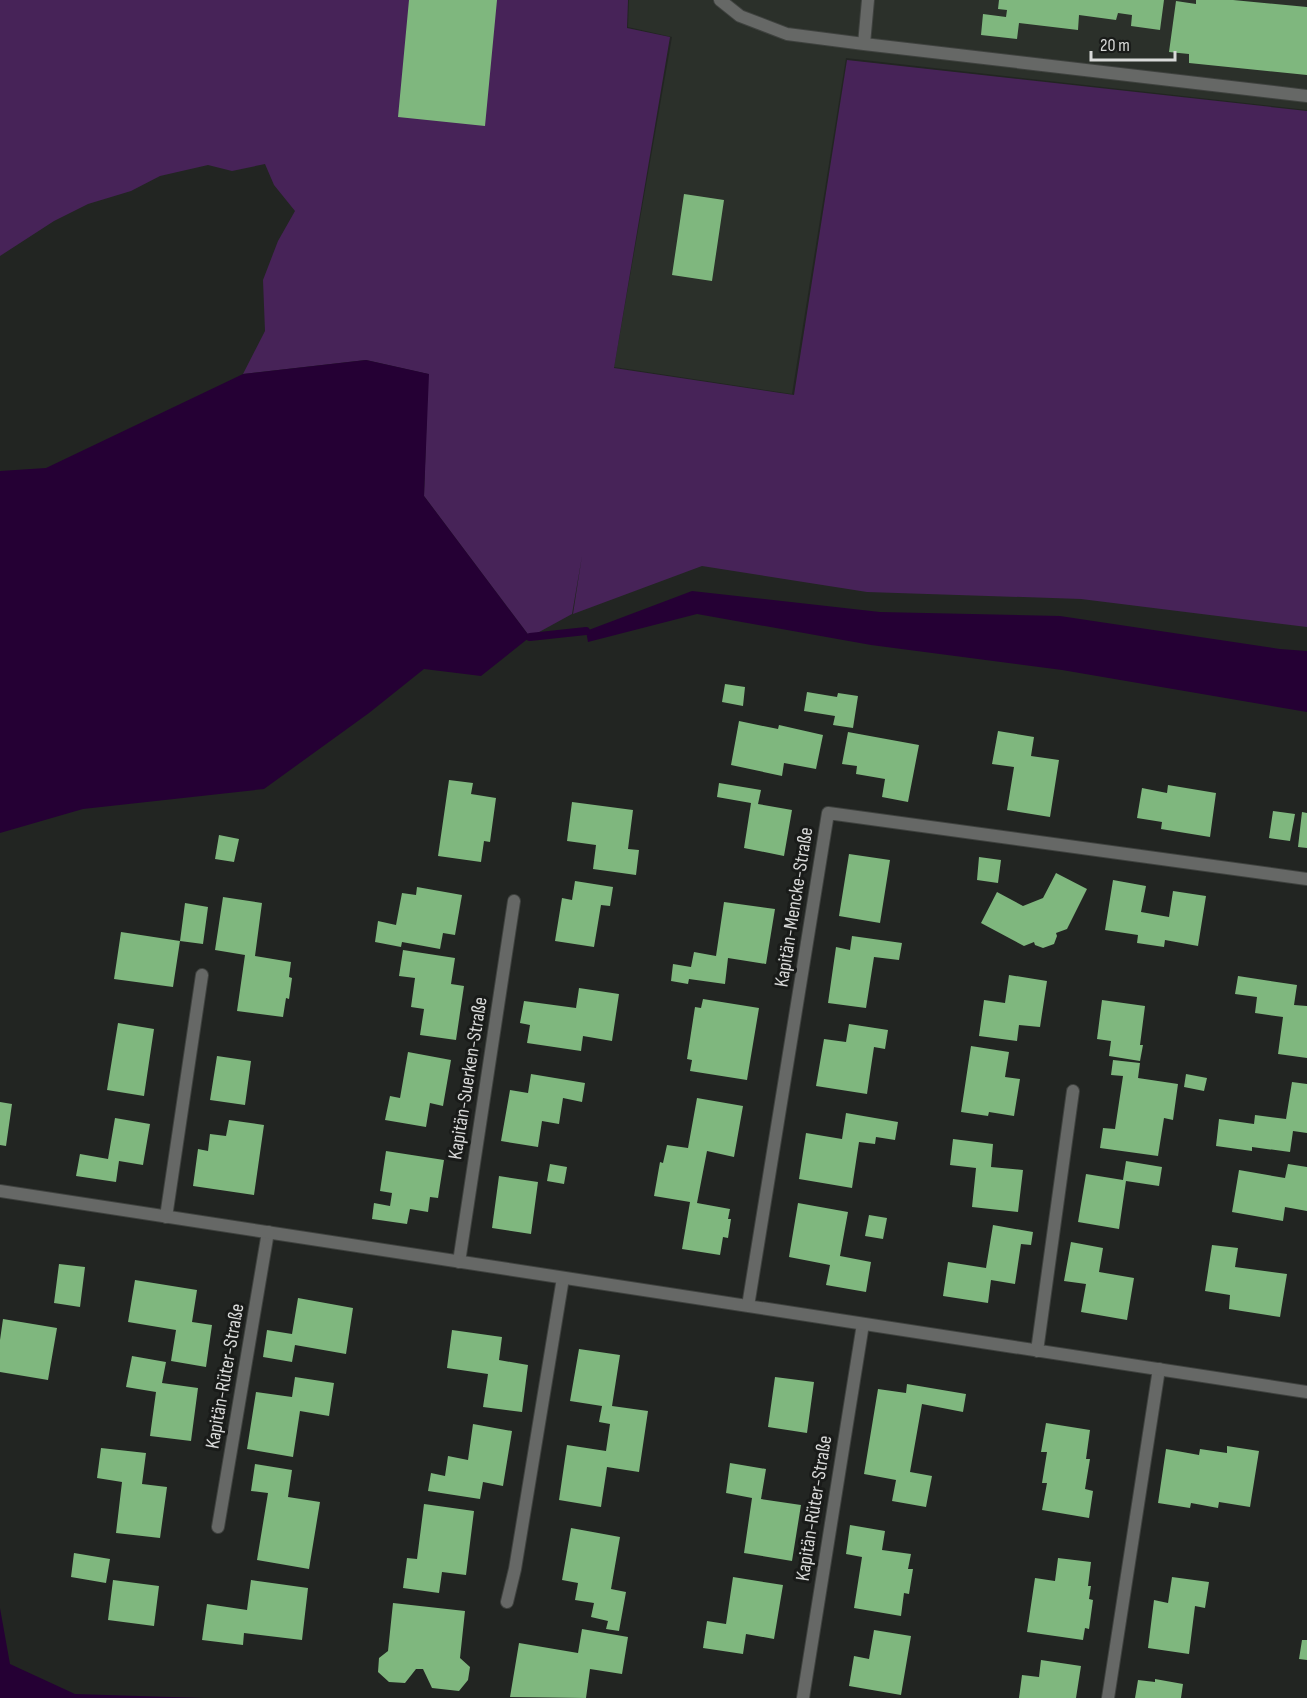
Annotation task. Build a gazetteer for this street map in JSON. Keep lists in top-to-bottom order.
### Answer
{
  "streets": {
    "street": ["Kapitän-Mencke-Straße", "Kapitän-Suerken-Straße", "Kapitän-Rüter-Straße"]
  },
  "scale_bar": "20 m"
}
